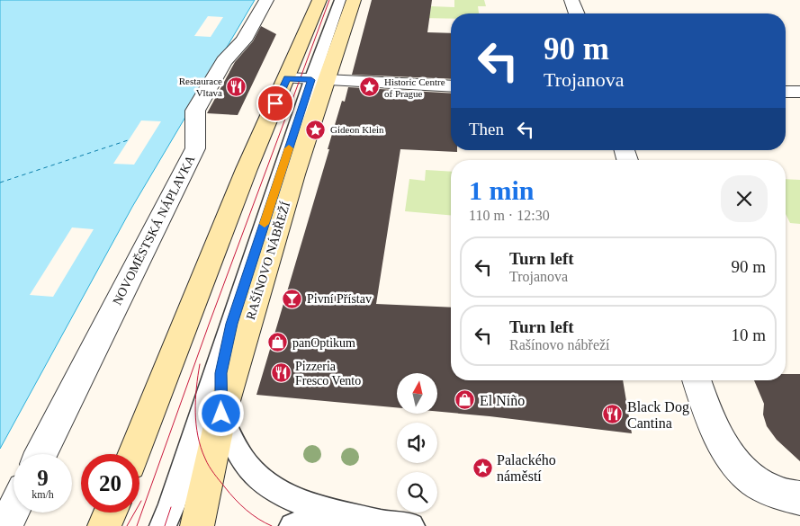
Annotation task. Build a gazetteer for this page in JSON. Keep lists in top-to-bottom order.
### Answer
{
  "streets": {
    "main road": ["RAŠÍNOVO NÁBŘEŽÍ"],
    "street": ["NOVOMĚSTSKÁ NÁPLAVKA"]
  },
  "places": {
    "restaurant": ["Restaurace Vltava", "Pizzeria Fresco Vento", "Black Dog Cantina"],
    "place": ["Historic Centre of Prague", "Gideon Klein", "Palackého náměstí"],
    "bar": ["Pivní Přístav"],
    "shop": ["panOptikum", "El Niño"]
  },
  "north": "top",
  "page": {
    "turn": ["90 m", "Trojanova"],
    "then": "Then",
    "heading": ["1 min", "110 m · 12:30"],
    "list": [
      {
        "name": "Turn left",
        "note": "Trojanova",
        "value": "90 m"
      },
      {
        "name": "Turn left",
        "note": "Rašínovo nábřeží",
        "value": "10 m"
      }
    ],
    "speed": "9 km/h",
    "limit": "20"
  }
}
